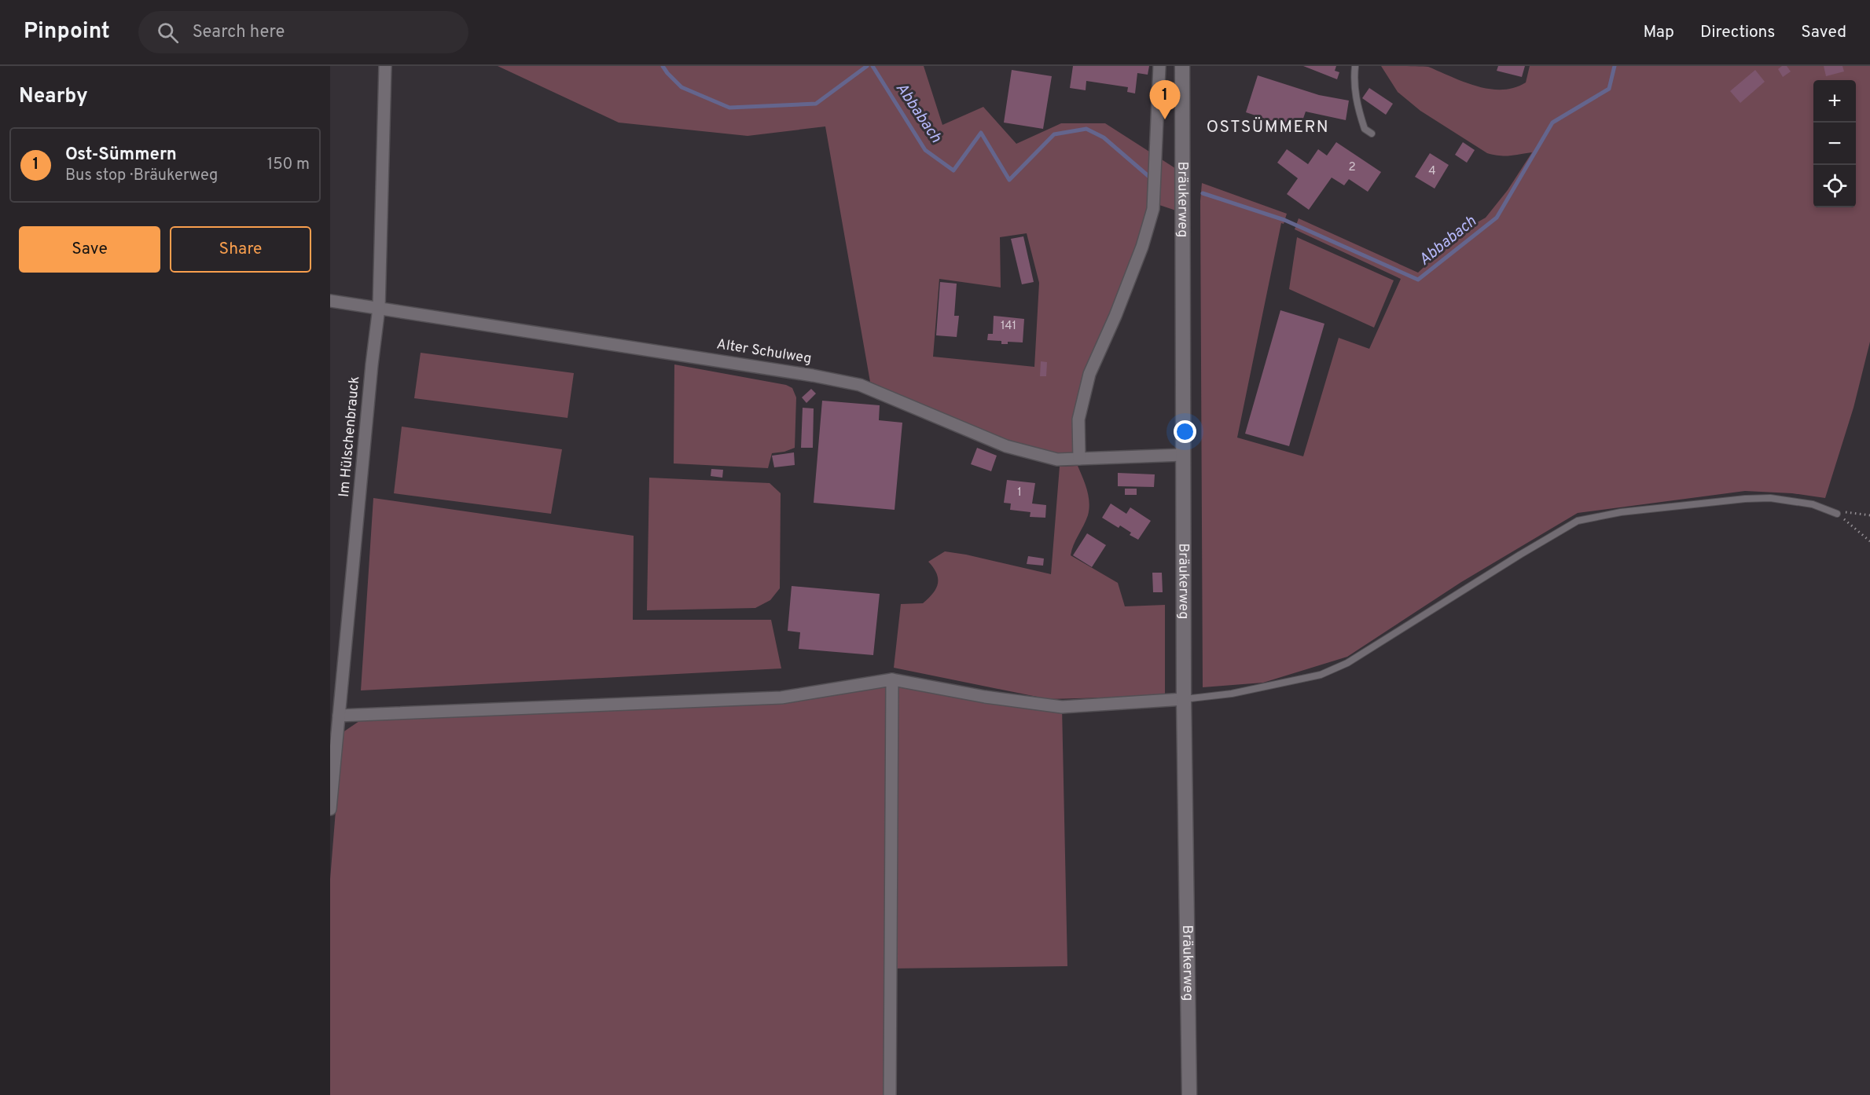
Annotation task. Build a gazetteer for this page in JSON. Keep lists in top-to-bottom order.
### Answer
{
  "streets": {
    "main road": ["Bräukerweg"],
    "street": ["Alter Schulweg", "Im Hülschenbrauck"]
  },
  "crossings": [
    ["Bräukerweg", "Alter Schulweg"],
    ["Alter Schulweg", "Im Hülschenbrauck"]
  ],
  "districts": ["OSTSÜMMERN"],
  "water": ["Abbabach"],
  "house_numbers": [
    "2",
    "4",
    "141",
    "1"
  ],
  "page": {
    "header": "Pinpoint",
    "search": "Search here",
    "nav": ["Map", "Directions", "Saved"],
    "heading": "Nearby",
    "map_buttons": ["+", "−"],
    "pins": "1",
    "list": [
      {
        "mark": "1",
        "name": "Ost-Sümmern",
        "note": "Bus stop · Bräukerweg",
        "value": "150 m"
      }
    ],
    "buttons": ["Save", "Share"]
  }
}
